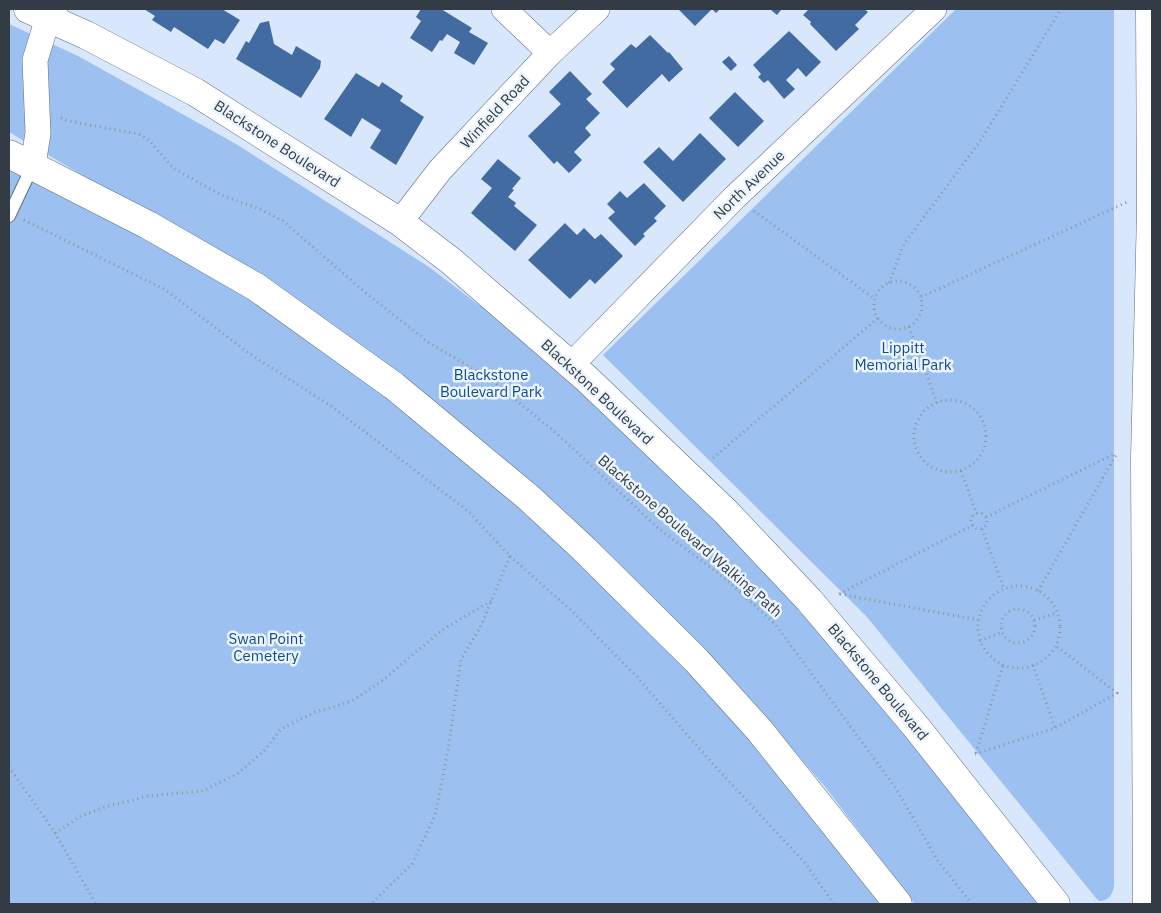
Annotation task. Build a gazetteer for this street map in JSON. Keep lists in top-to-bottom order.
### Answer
{
  "streets": {
    "main road": ["Blackstone Boulevard"],
    "street": ["Winfield Road", "North Avenue"],
    "path": ["Blackstone Boulevard Walking Path"]
  },
  "crossings": [
    ["Winfield Road", "Blackstone Boulevard"],
    ["Blackstone Boulevard", "North Avenue"]
  ],
  "parks": ["Lippitt Memorial Park", "Blackstone Boulevard Park", "Swan Point Cemetery"]
}
